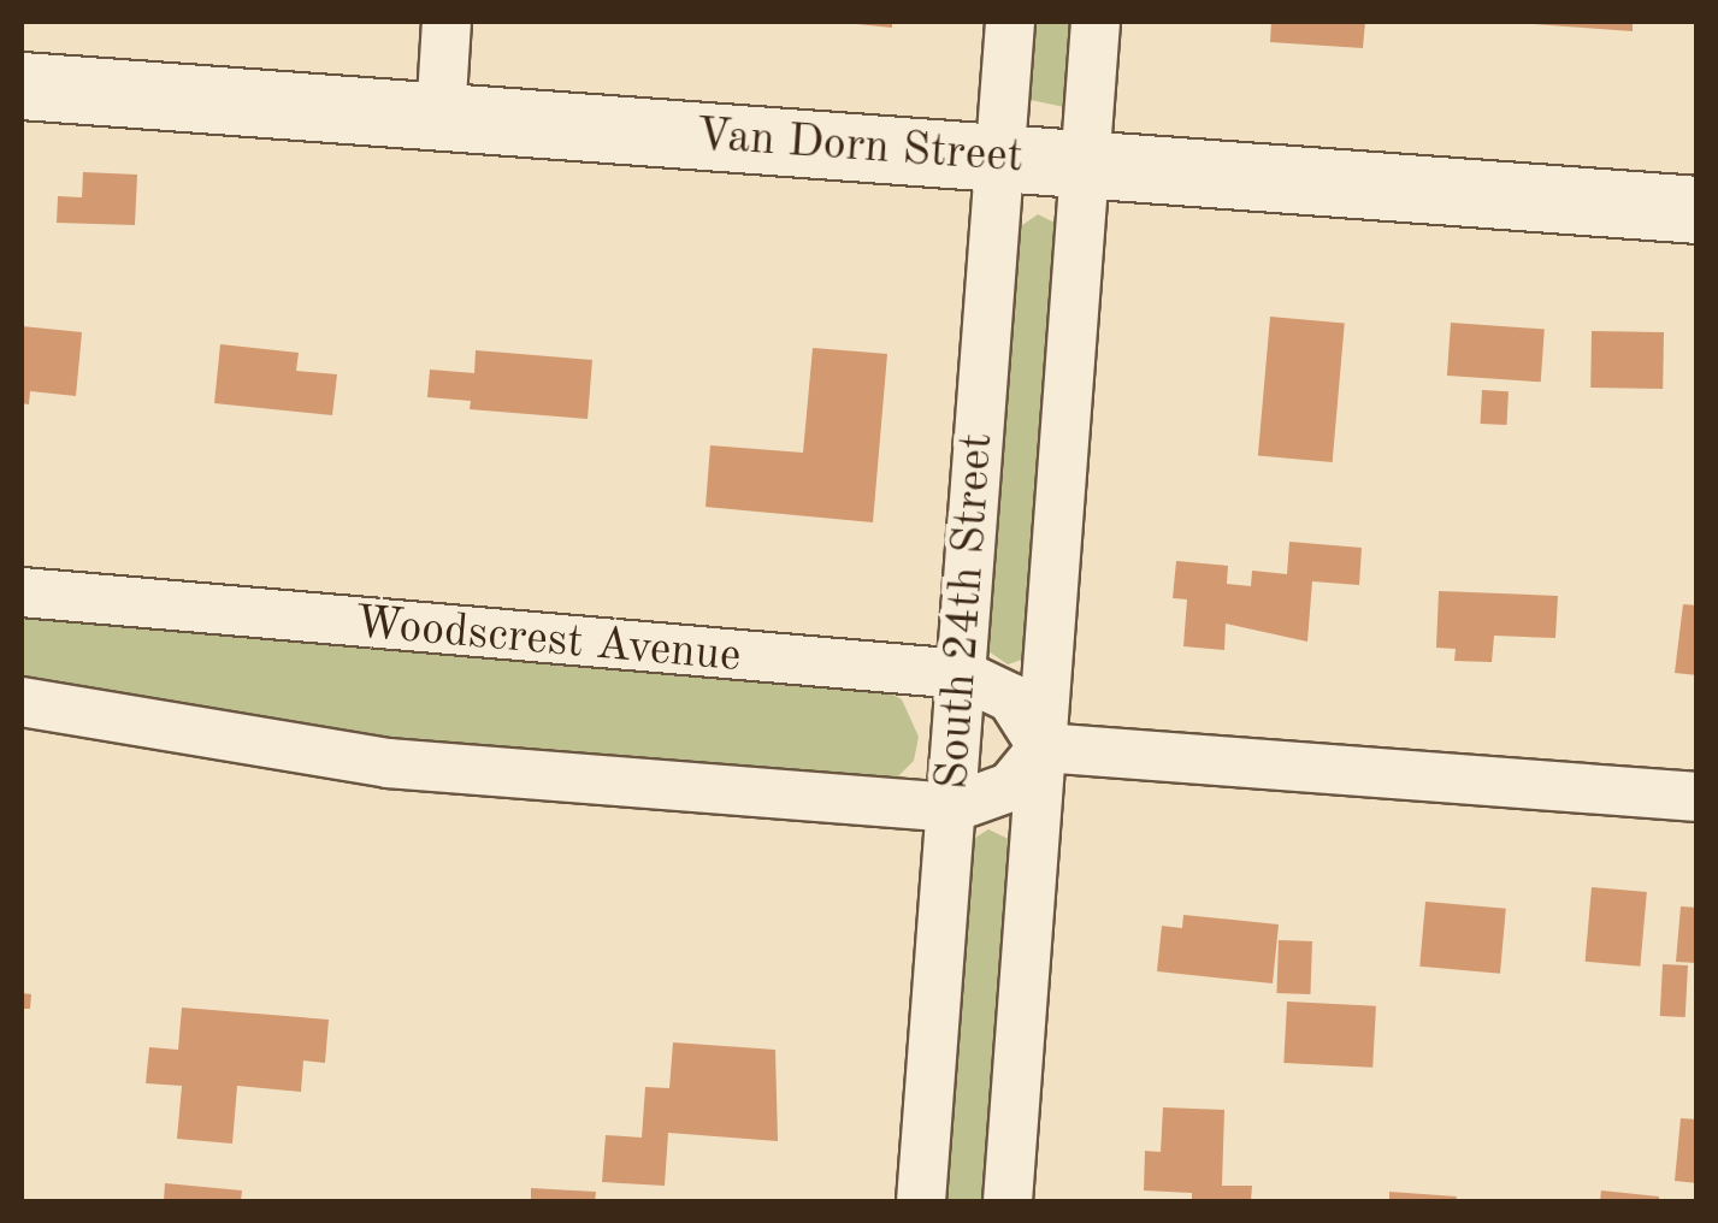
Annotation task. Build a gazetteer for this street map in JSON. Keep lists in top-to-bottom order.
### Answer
{
  "streets": {
    "main road": ["Van Dorn Street"],
    "street": ["South 24th Street", "Woodscrest Avenue"]
  },
  "crossings": [
    ["Van Dorn Street", "South 24th Street"],
    ["South 24th Street", "Woodscrest Avenue"]
  ]
}
